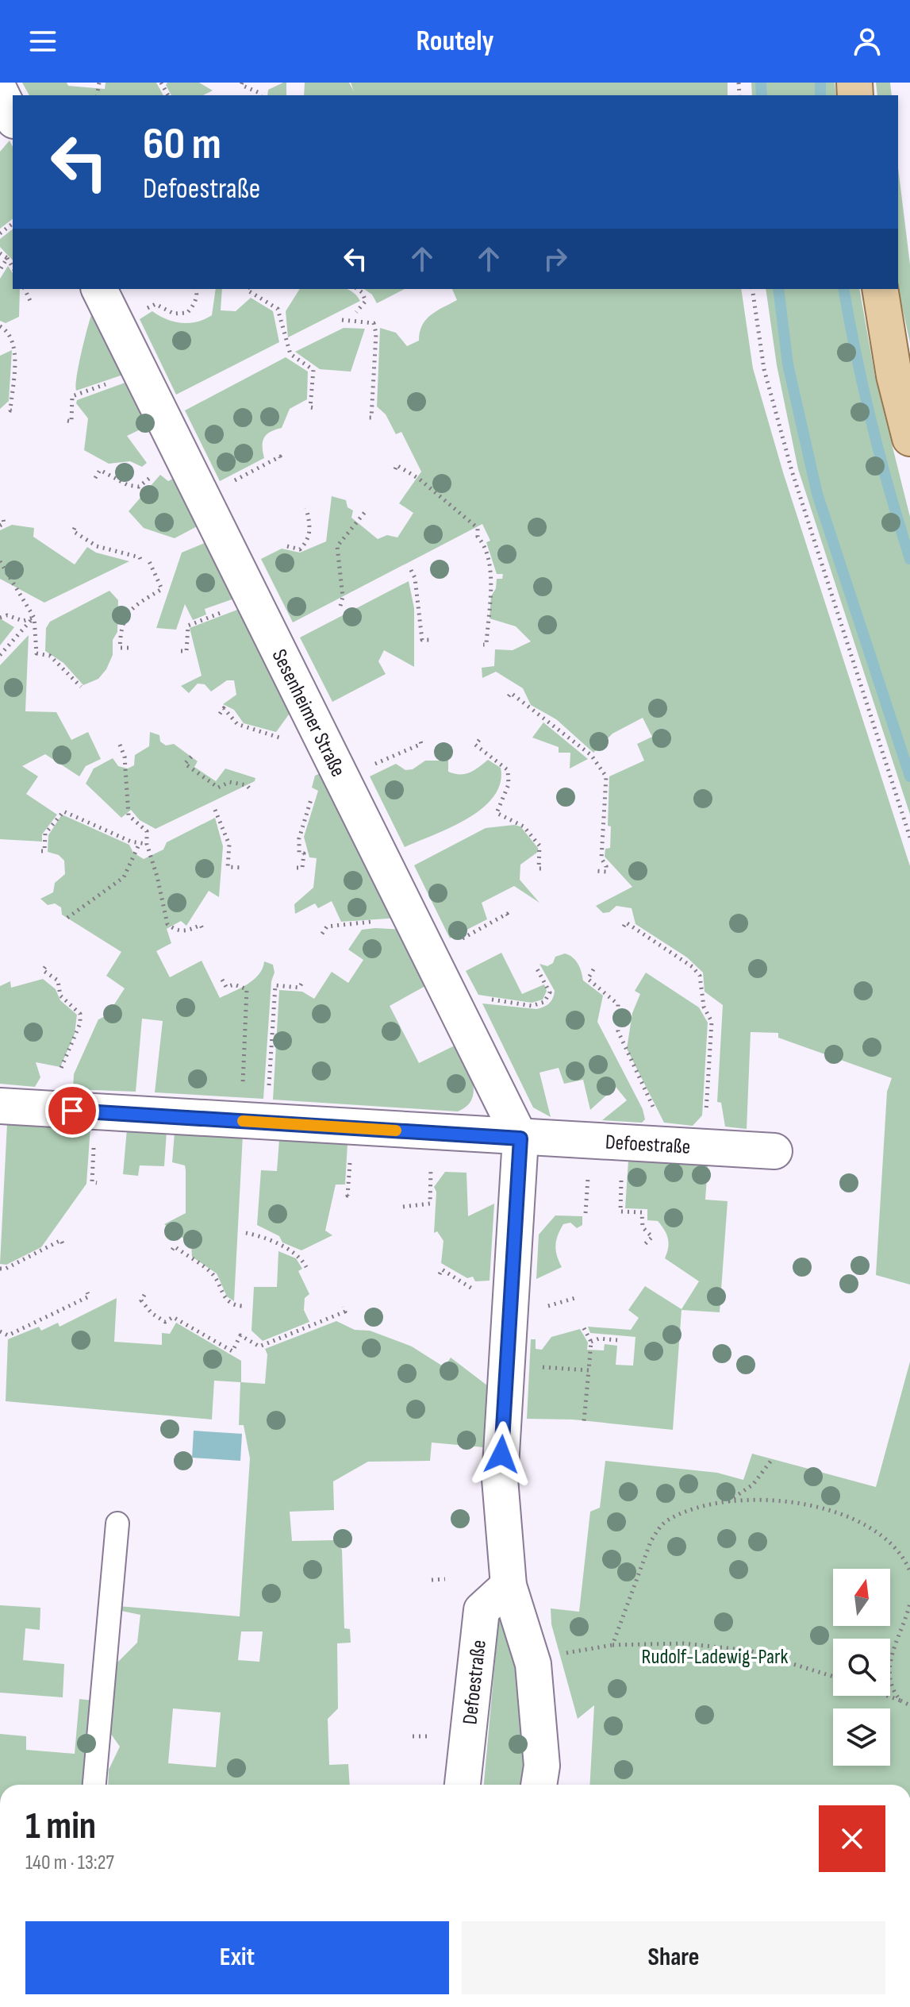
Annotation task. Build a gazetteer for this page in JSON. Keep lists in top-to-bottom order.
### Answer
{
  "streets": {
    "street": ["Sesenheimer Straße", "Defoestraße"]
  },
  "crossings": [
    ["Sesenheimer Straße", "Defoestraße"]
  ],
  "parks": ["Rudolf-Ladewig-Park"],
  "north": "top",
  "page": {
    "header": "Routely",
    "turn": ["60 m", "Defoestraße"],
    "heading": ["1 min", "140 m · 13:27"],
    "buttons": ["Exit", "Share"]
  }
}
